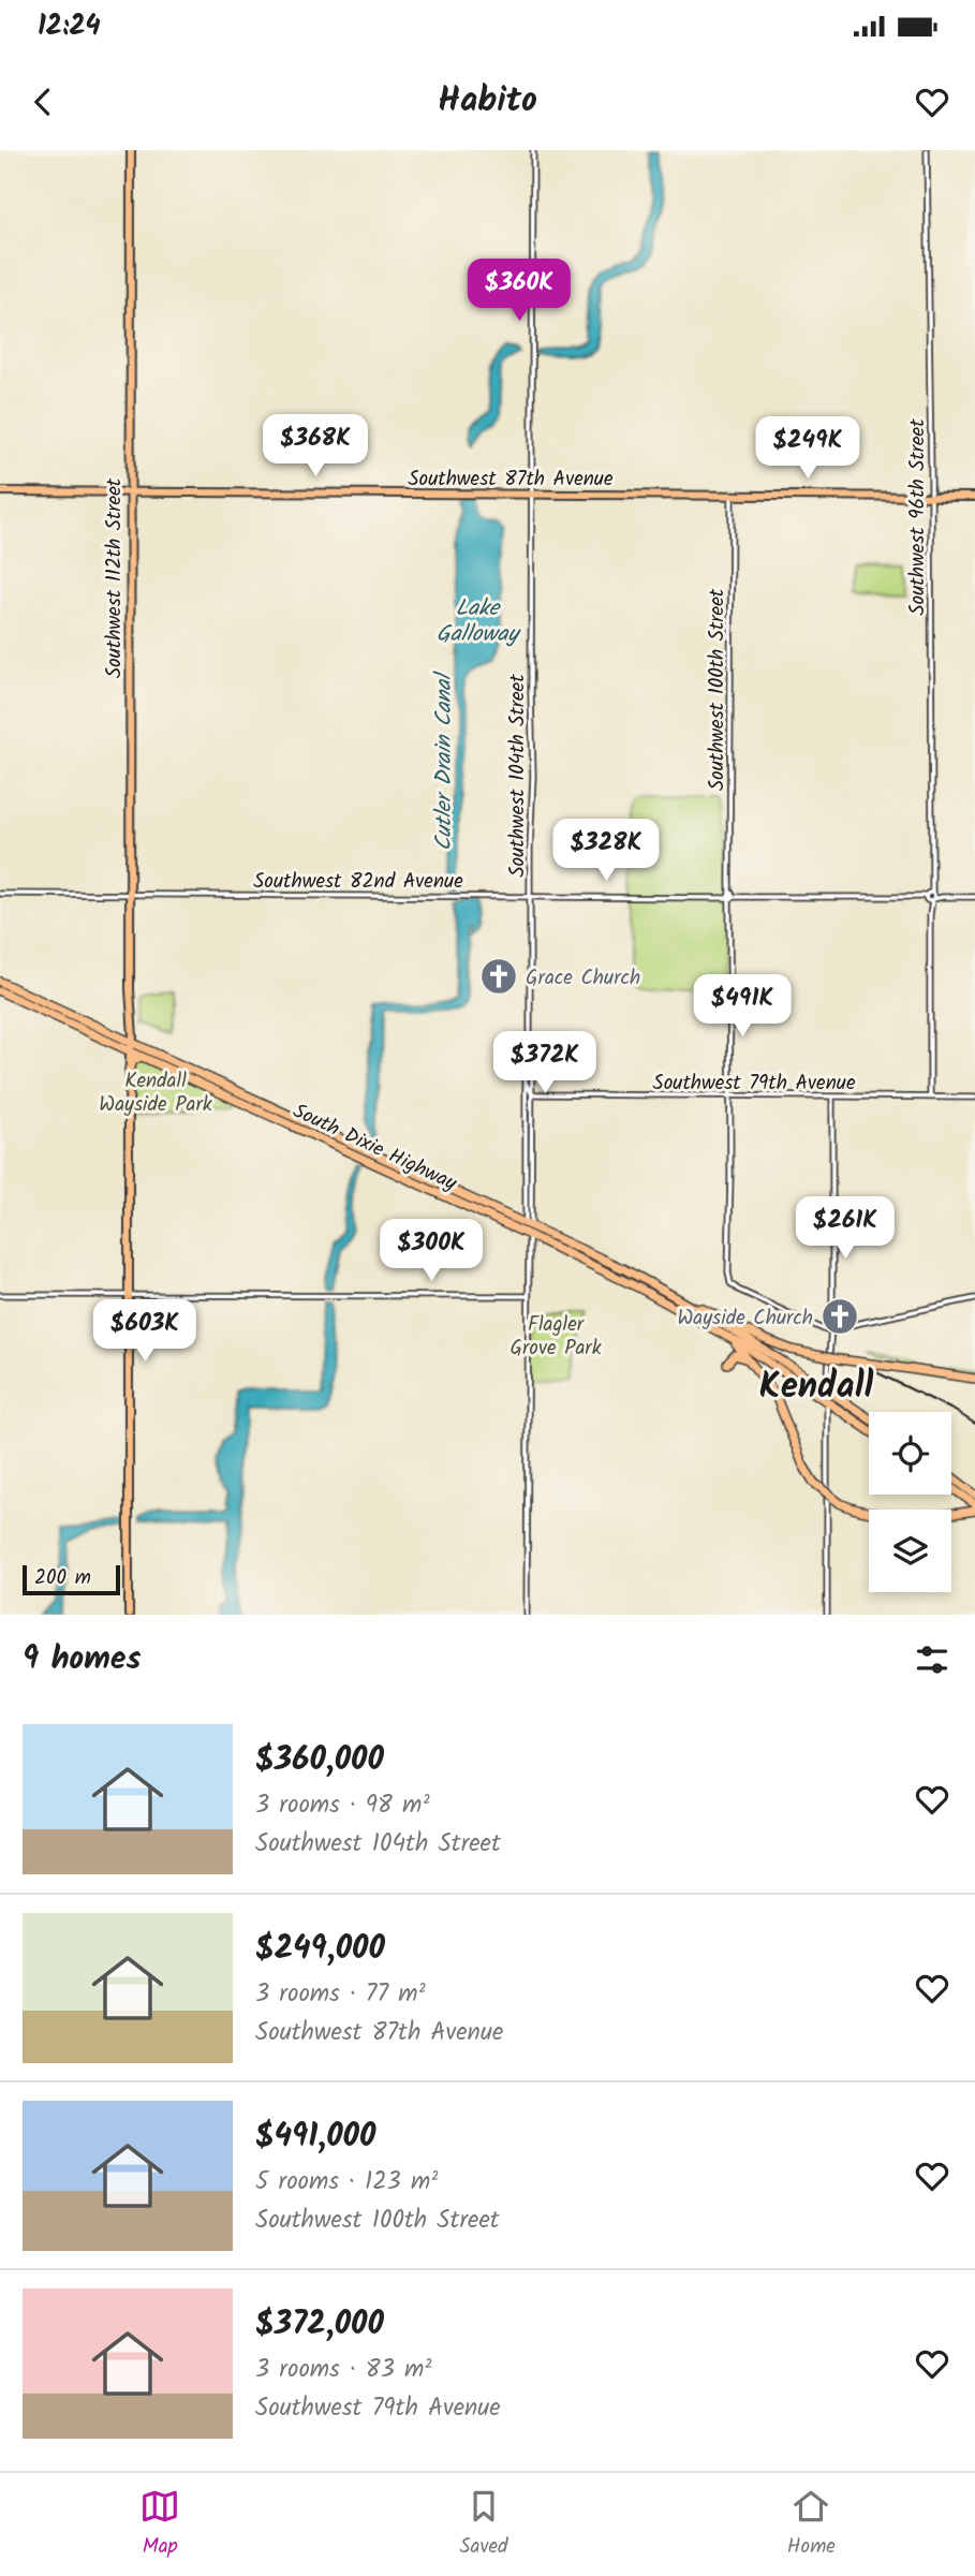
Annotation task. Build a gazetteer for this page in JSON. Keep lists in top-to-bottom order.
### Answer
{
  "streets": {
    "highway": ["South Dixie Highway"],
    "main road": ["Southwest 87th Avenue", "Southwest 112th Street"],
    "street": [
      "Southwest 96th Street",
      "Southwest 100th Street",
      "Southwest 104th Street",
      "Southwest 82nd Avenue",
      "Southwest 79th Avenue"
    ]
  },
  "crossings": [
    ["Southwest 87th Avenue", "Southwest 96th Street"],
    ["Southwest 87th Avenue", "Southwest 112th Street"],
    ["Southwest 87th Avenue", "Southwest 100th Street"],
    ["Southwest 87th Avenue", "Southwest 104th Street"],
    ["Southwest 96th Street", "Southwest 82nd Avenue"],
    ["Southwest 96th Street", "Southwest 79th Avenue"],
    ["Southwest 112th Street", "Southwest 82nd Avenue"],
    ["Southwest 112th Street", "South Dixie Highway"],
    ["Southwest 100th Street", "Southwest 82nd Avenue"],
    ["Southwest 100th Street", "Southwest 79th Avenue"],
    ["Southwest 104th Street", "Southwest 82nd Avenue"],
    ["Southwest 104th Street", "Southwest 79th Avenue"],
    ["Southwest 104th Street", "South Dixie Highway"]
  ],
  "districts": ["Kendall"],
  "water": ["Lake Galloway", "Cutler Drain Canal"],
  "parks": ["Kendall Wayside Park", "Flagler Grove Park"],
  "places": {
    "church": ["Grace Church", "Wayside Church"]
  },
  "scale_bar": "200 m",
  "page": {
    "status": "12:24",
    "header": "Habito",
    "price": [
      "$360K",
      "$368K",
      "$249K",
      "$328K",
      "$491K",
      "$372K",
      "$261K",
      "$300K",
      "$603K"
    ],
    "scale": "200 m",
    "heading": "9 homes",
    "list": [
      {
        "name": "$360,000",
        "note": "3 rooms · 98 m² · Southwest 104th Street"
      },
      {
        "name": "$249,000",
        "note": "3 rooms · 77 m² · Southwest 87th Avenue"
      },
      {
        "name": "$491,000",
        "note": "5 rooms · 123 m² · Southwest 100th Street"
      },
      {
        "name": "$372,000",
        "note": "3 rooms · 83 m² · Southwest 79th Avenue"
      }
    ],
    "tabs": ["Map", "Saved", "Home"]
  }
}
